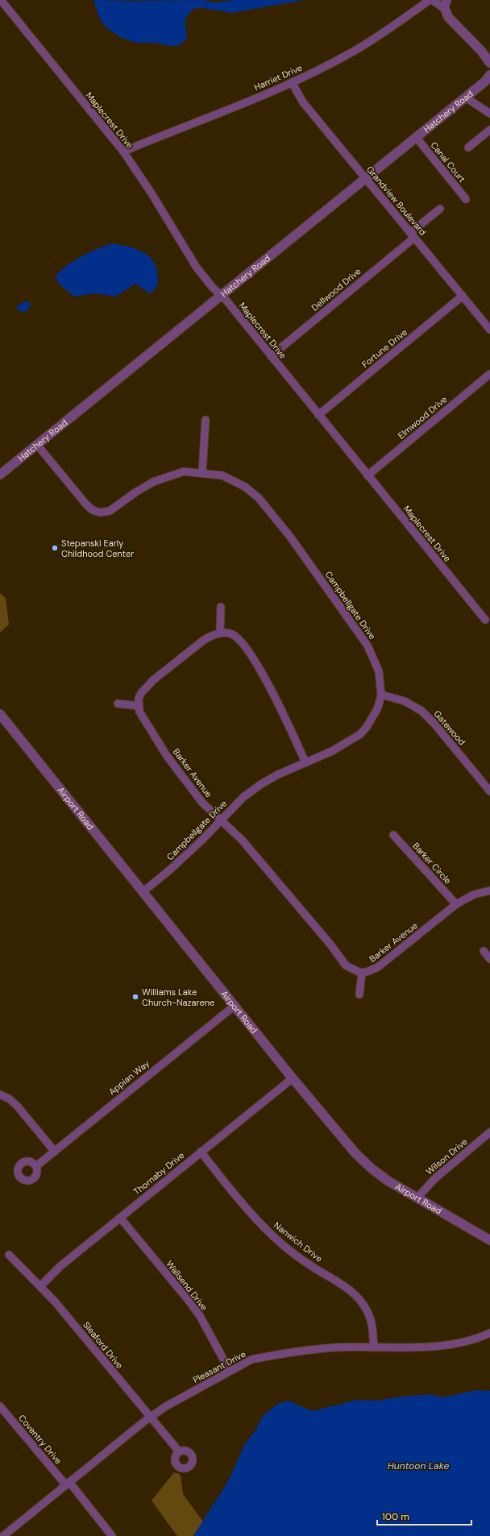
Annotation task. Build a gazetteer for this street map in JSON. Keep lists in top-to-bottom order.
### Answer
{
  "streets": {
    "street": [
      "Harriet Drive",
      "Hatchery Road",
      "Maplecrest Drive",
      "Canal Court",
      "Grandview Boulevard",
      "Dellwood Drive",
      "Fortune Drive",
      "Elmwood Drive",
      "Campbellgate Drive",
      "Gatewood",
      "Barker Avenue",
      "Airport Road",
      "Barker Circle",
      "Appian Way",
      "Wilson Drive",
      "Thornaby Drive",
      "Nanwich Drive",
      "Wallsend Drive",
      "Sleaford Drive",
      "Pleasant Drive",
      "Coventry Drive"
    ]
  },
  "crossings": [
    ["Harriet Drive", "Maplecrest Drive"],
    ["Harriet Drive", "Grandview Boulevard"],
    ["Hatchery Road", "Maplecrest Drive"],
    ["Hatchery Road", "Canal Court"],
    ["Hatchery Road", "Grandview Boulevard"],
    ["Hatchery Road", "Campbellgate Drive"],
    ["Maplecrest Drive", "Dellwood Drive"],
    ["Maplecrest Drive", "Fortune Drive"],
    ["Maplecrest Drive", "Elmwood Drive"],
    ["Grandview Boulevard", "Dellwood Drive"],
    ["Grandview Boulevard", "Fortune Drive"],
    ["Campbellgate Drive", "Gatewood"],
    ["Campbellgate Drive", "Barker Avenue"],
    ["Campbellgate Drive", "Airport Road"],
    ["Barker Avenue", "Barker Circle"],
    ["Airport Road", "Appian Way"],
    ["Airport Road", "Wilson Drive"],
    ["Airport Road", "Thornaby Drive"],
    ["Thornaby Drive", "Nanwich Drive"],
    ["Thornaby Drive", "Wallsend Drive"],
    ["Thornaby Drive", "Sleaford Drive"],
    ["Nanwich Drive", "Pleasant Drive"],
    ["Wallsend Drive", "Pleasant Drive"],
    ["Sleaford Drive", "Pleasant Drive"],
    ["Pleasant Drive", "Coventry Drive"]
  ],
  "water": ["Huntoon Lake"],
  "places": ["Stepanski Early Childhood Center", "Williams Lake Church-Nazarene"],
  "scale_bar": "100 m"
}
